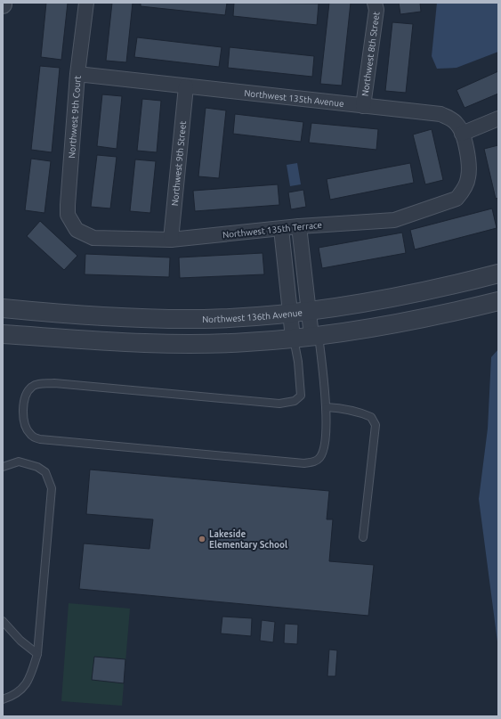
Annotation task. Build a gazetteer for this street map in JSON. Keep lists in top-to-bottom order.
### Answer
{
  "streets": {
    "street": [
      "Northwest 8th Street",
      "Northwest 135th Avenue",
      "Northwest 9th Court",
      "Northwest 9th Street",
      "Northwest 135th Terrace",
      "Northwest 136th Avenue"
    ]
  },
  "crossings": [
    ["Northwest 8th Street", "Northwest 135th Avenue"],
    ["Northwest 135th Avenue", "Northwest 9th Court"],
    ["Northwest 135th Avenue", "Northwest 9th Street"],
    ["Northwest 135th Avenue", "Northwest 135th Terrace"],
    ["Northwest 9th Court", "Northwest 135th Terrace"],
    ["Northwest 9th Street", "Northwest 135th Terrace"]
  ],
  "places": ["Lakeside Elementary School"]
}
